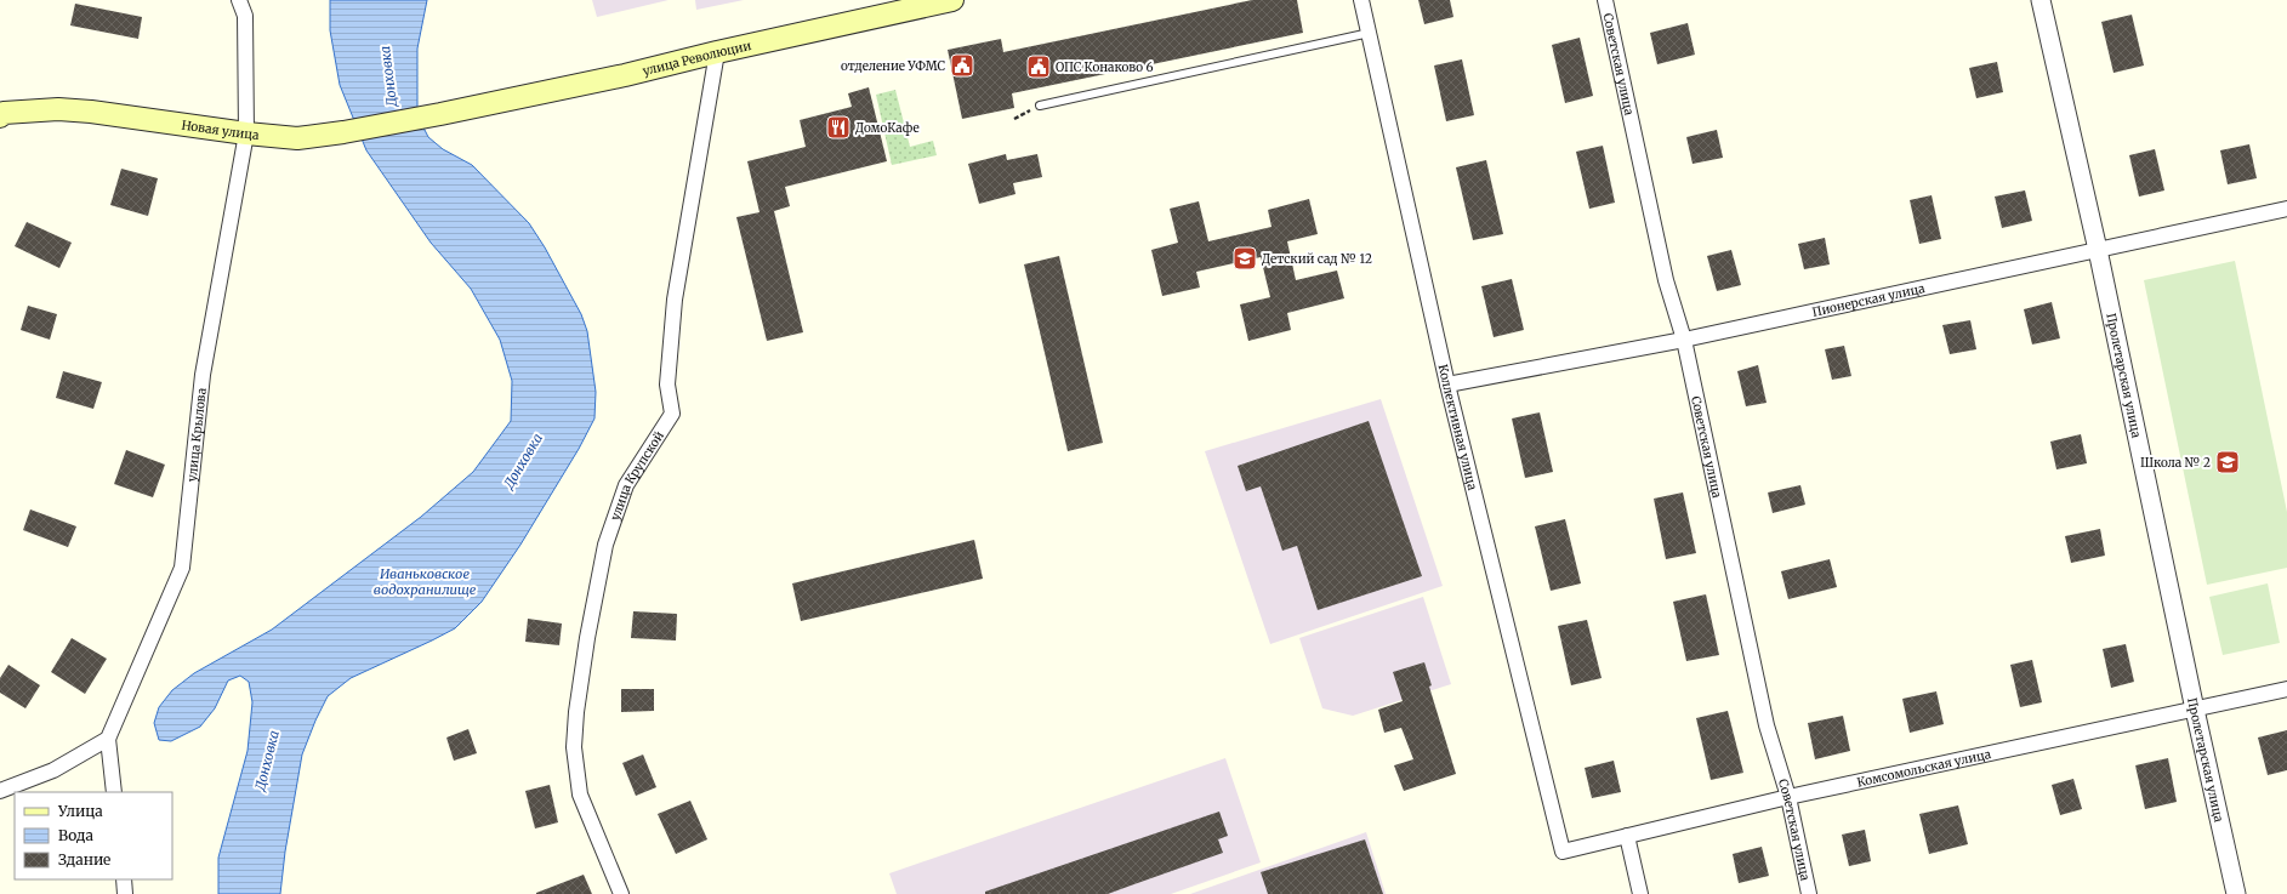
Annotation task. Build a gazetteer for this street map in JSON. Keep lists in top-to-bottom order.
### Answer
{
  "streets": {
    "main road": ["улица Революции", "Новая улица"],
    "street": [
      "Советская улица",
      "Пионерская улица",
      "Пролетарская улица",
      "Коллективная улица",
      "улица Крылова",
      "улица Крупской",
      "Комсомольская улица"
    ]
  },
  "crossings": [
    ["улица Революции", "Новая улица"],
    ["улица Революции", "улица Крупской"],
    ["Советская улица", "Пионерская улица"],
    ["Советская улица", "Комсомольская улица"],
    ["Новая улица", "улица Крылова"],
    ["Пионерская улица", "Пролетарская улица"],
    ["Пионерская улица", "Коллективная улица"],
    ["Пролетарская улица", "Комсомольская улица"],
    ["Коллективная улица", "Комсомольская улица"]
  ],
  "water": ["Донховка", "Иваньковское водохранилище"],
  "places": {
    "public building": ["отделение УФМС", "ОПС Конаково 6"],
    "restaurant": ["ДомоКафе"],
    "school or university": ["Детский сад № 12", "Школа № 2"]
  },
  "legend": ["Улица", "Вода", "Здание"]
}
